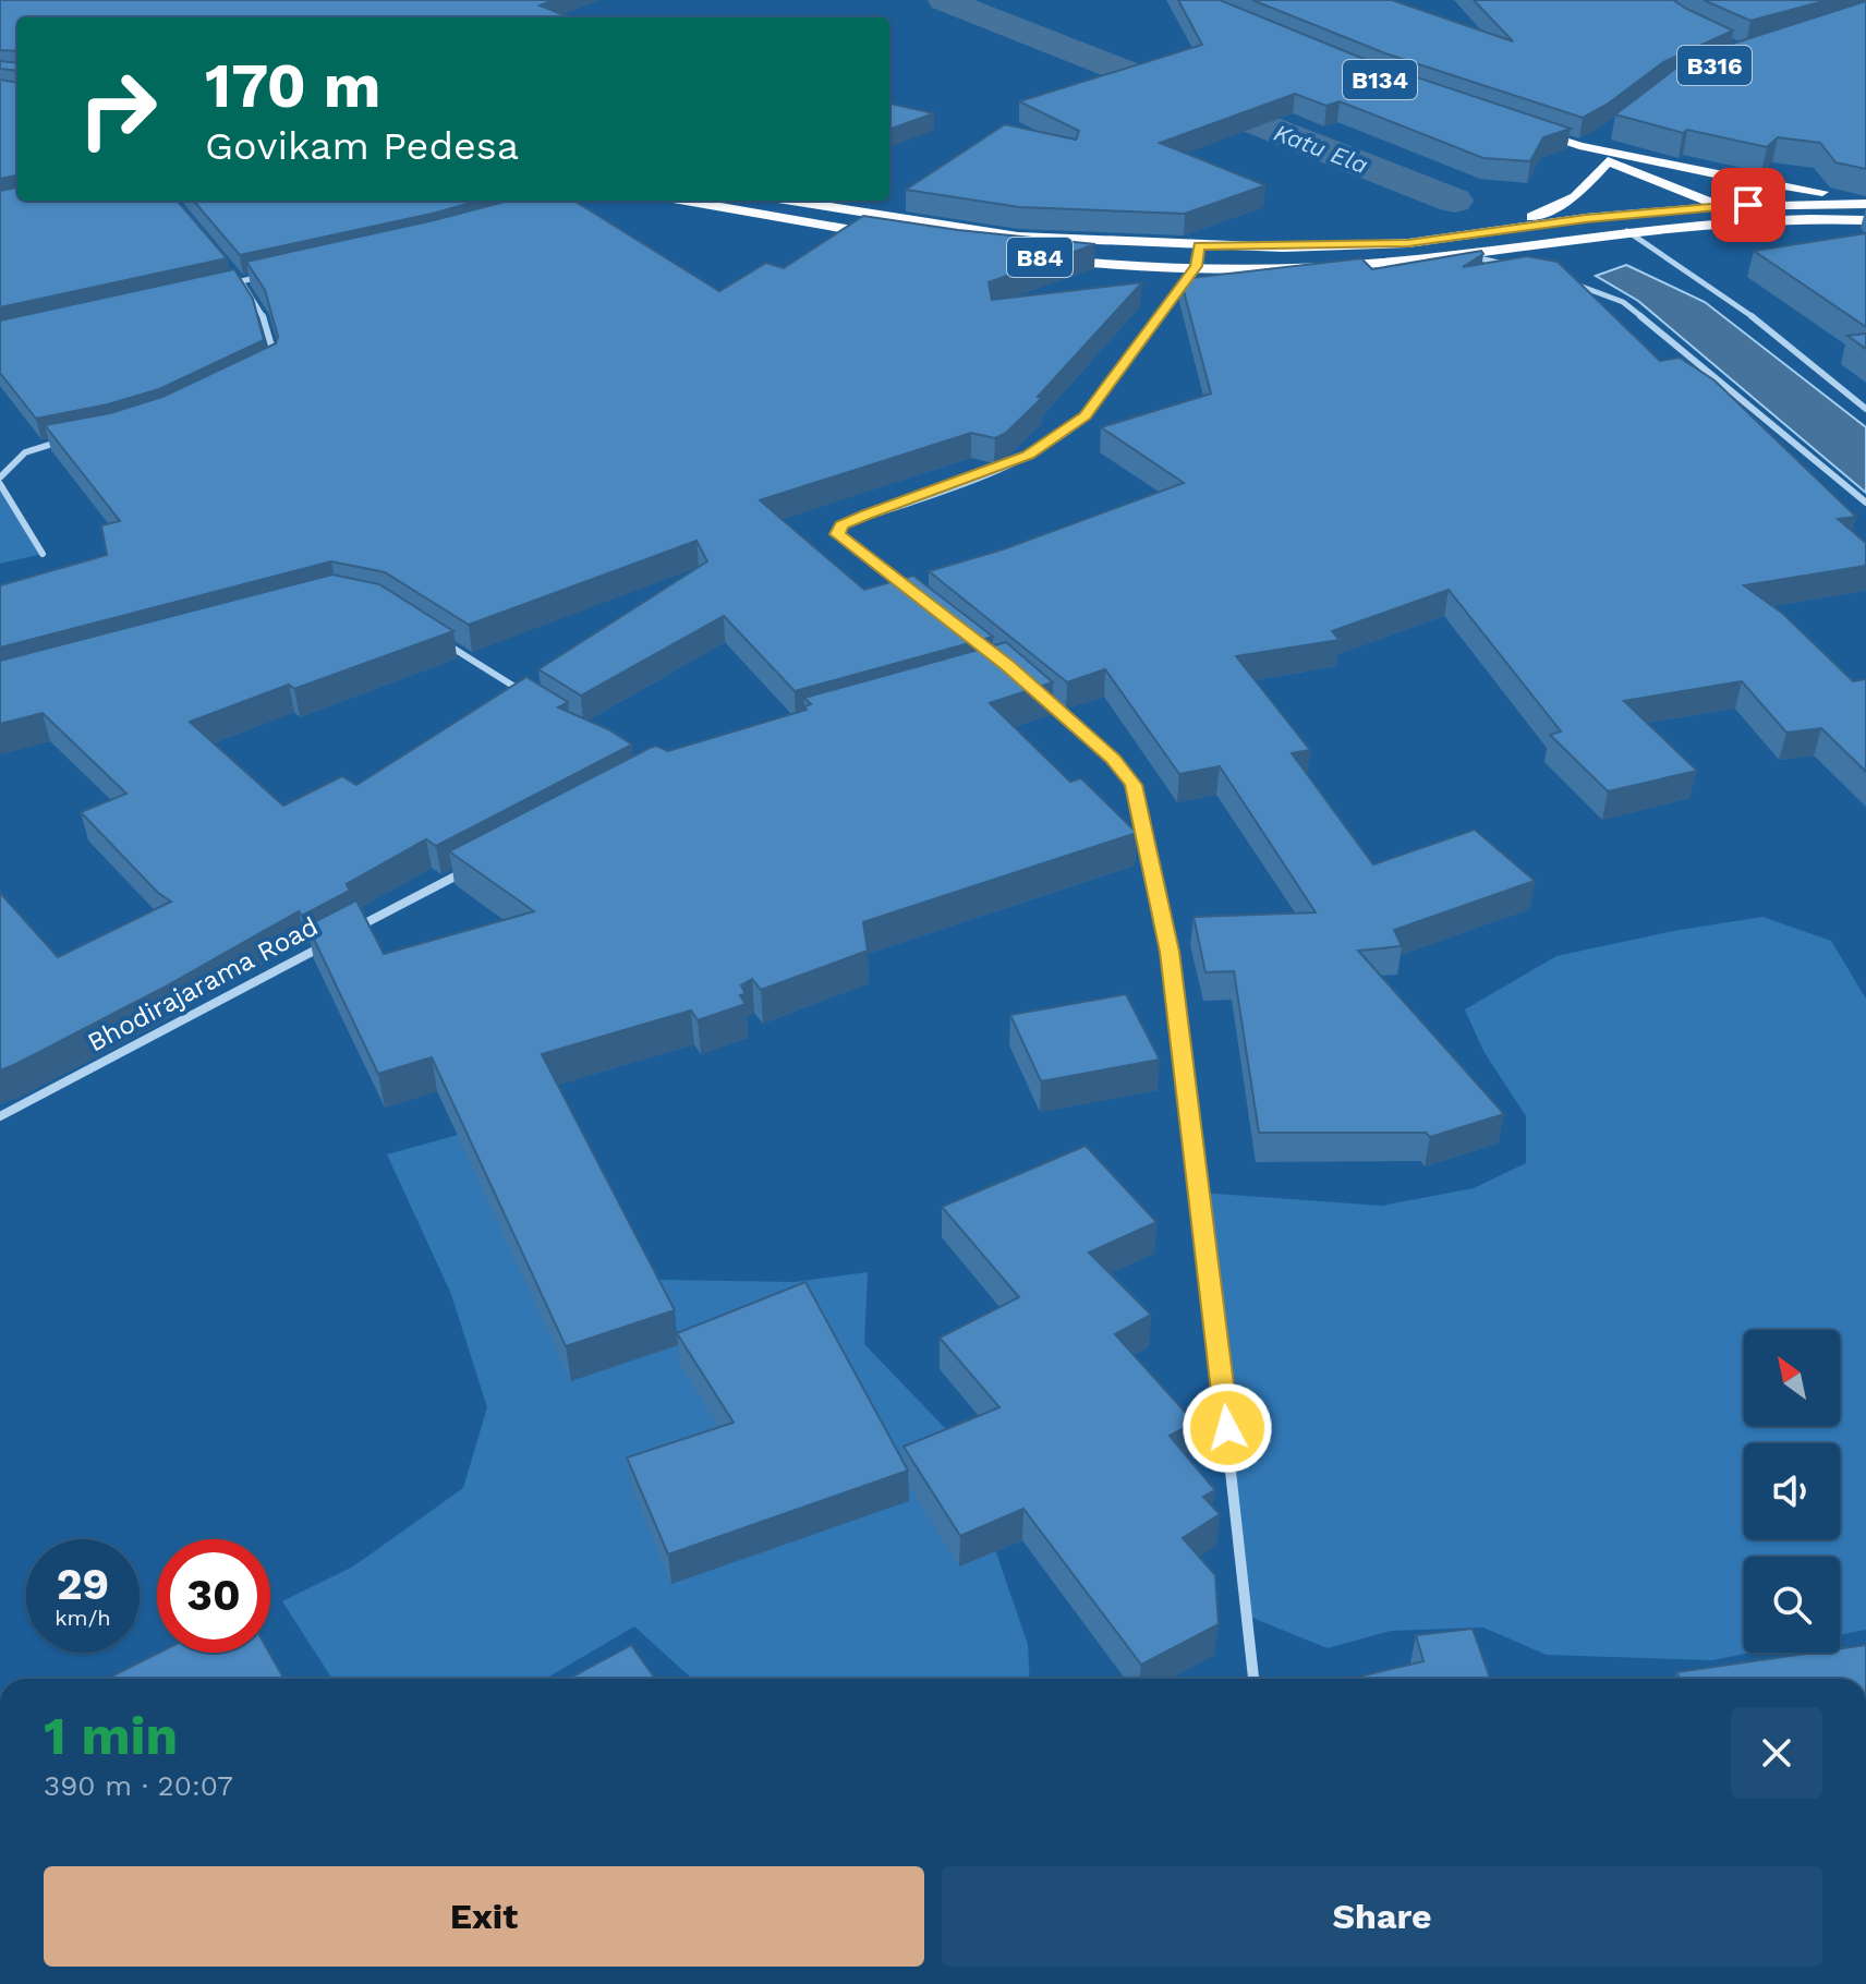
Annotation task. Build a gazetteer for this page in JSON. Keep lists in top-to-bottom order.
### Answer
{
  "streets": {
    "main road": ["B84"],
    "street": ["Bhodirajarama Road"]
  },
  "water": ["Katu Ela"],
  "north": "top left",
  "page": {
    "turn": ["170 m", "Govikam Pedesa"],
    "speed": "29 km/h",
    "limit": "30",
    "heading": ["1 min", "390 m · 20:07"],
    "buttons": ["Exit", "Share"]
  }
}
